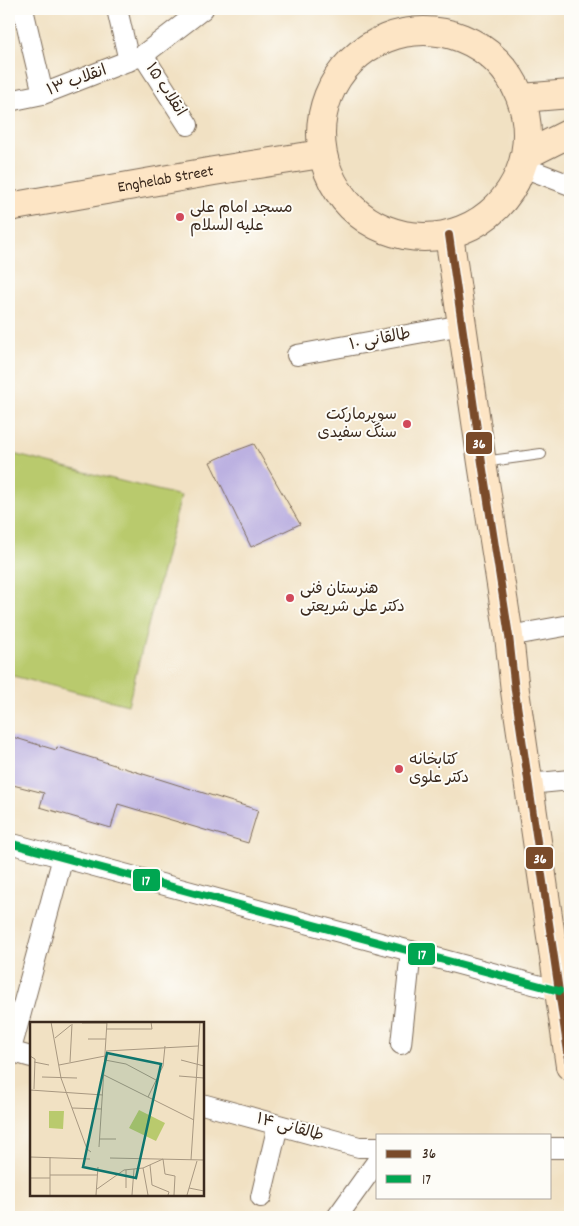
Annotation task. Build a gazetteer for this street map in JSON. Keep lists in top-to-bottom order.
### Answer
{
  "streets": {
    "main road": ["Enghelab Street"],
    "street": [
      "انقلاب ۱۳",
      "انقلاب ۱۵",
      "طالقانی ۱۰",
      "طالقانی ۱۴"
    ]
  },
  "crossings": [
    ["انقلاب ۱۳", "انقلاب ۱۵"]
  ],
  "places": [
    "مسجد امام علی علیه السلام",
    "سوپرمارکت سنگ سفیدی",
    "هنرستان فنی دکتر علی شریعتی",
    "کتابخانه دکتر علوی"
  ],
  "lines": ["transit line 36", "transit line 17"],
  "legend": ["36", "17"]
}
